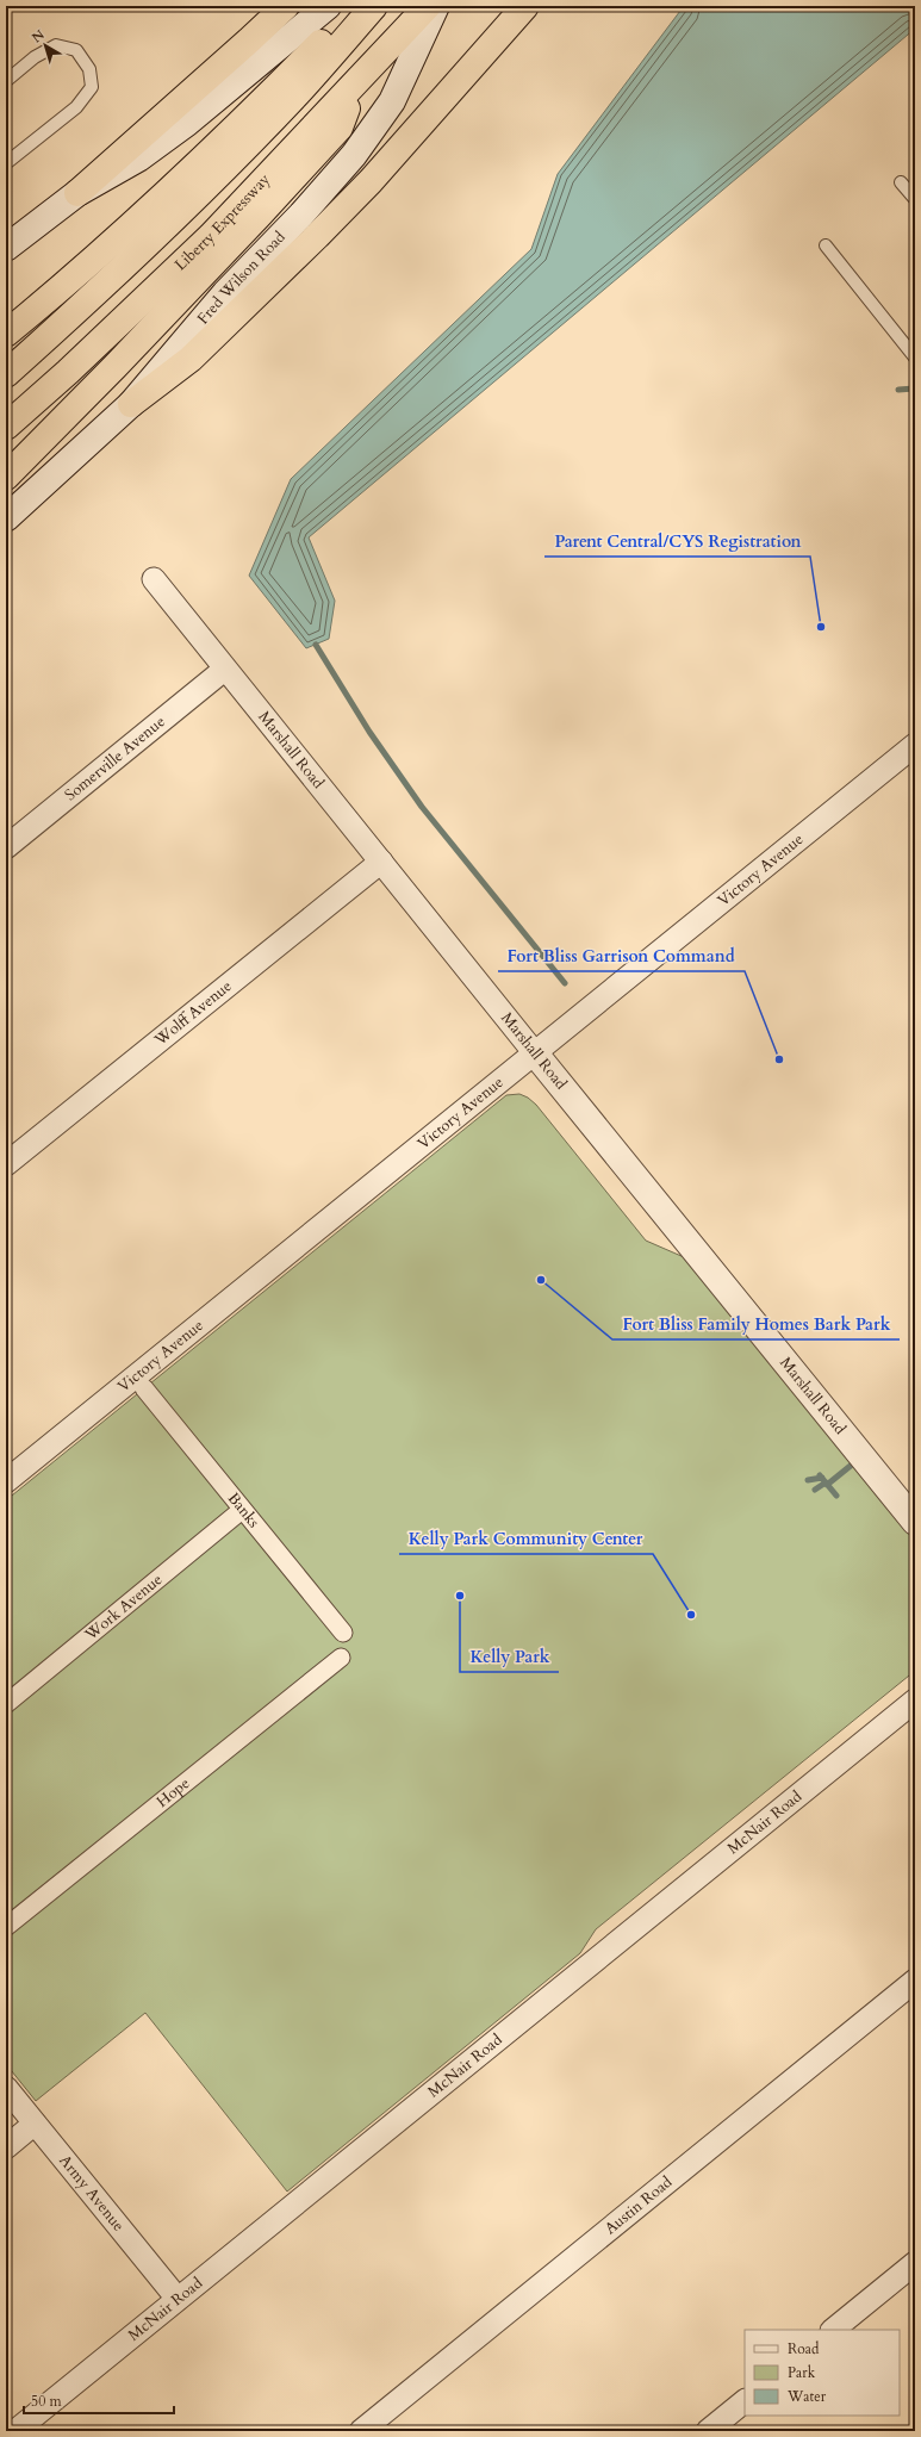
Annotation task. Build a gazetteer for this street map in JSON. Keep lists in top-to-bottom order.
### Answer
{
  "streets": {
    "highway": ["Liberty Expressway"],
    "main road": ["Fred Wilson Road", "Marshall Road"],
    "street": [
      "Somerville Avenue",
      "Victory Avenue",
      "Wolff Avenue",
      "Banks",
      "Work Avenue",
      "Hope",
      "McNair Road",
      "Army Avenue",
      "Austin Road"
    ]
  },
  "crossings": [
    ["Marshall Road", "Somerville Avenue"],
    ["Marshall Road", "Victory Avenue"],
    ["Marshall Road", "Wolff Avenue"],
    ["Banks", "Work Avenue"],
    ["McNair Road", "Army Avenue"]
  ],
  "places": [
    "Parent Central/CYS Registration",
    "Fort Bliss Garrison Command",
    "Fort Bliss Family Homes Bark Park",
    "Kelly Park",
    "Kelly Park Community Center"
  ],
  "legend": ["Road", "Park", "Water"],
  "scale_bar": "50 m",
  "north": "top left"
}
